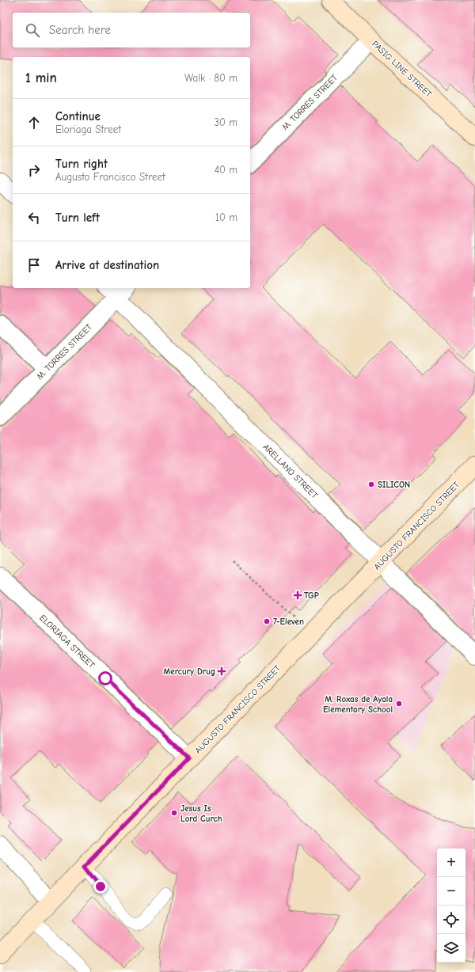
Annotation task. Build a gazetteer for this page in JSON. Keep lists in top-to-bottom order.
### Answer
{
  "streets": {
    "street": [
      "PASIG LINE STREET",
      "M. TORRES STREET",
      "ARELLANO STREET",
      "AUGUSTO FRANCISCO STREET",
      "ELORIAGA STREET"
    ]
  },
  "crossings": [
    ["PASIG LINE STREET", "M. TORRES STREET"],
    ["M. TORRES STREET", "ARELLANO STREET"],
    ["ARELLANO STREET", "AUGUSTO FRANCISCO STREET"],
    ["AUGUSTO FRANCISCO STREET", "ELORIAGA STREET"]
  ],
  "places": {
    "other": [
      "SILICON",
      "7-Eleven",
      "M. Roxas de Ayala Elementary School",
      "Jesus Is Lord Curch"
    ],
    "health": ["TGP", "Mercury Drug"]
  },
  "page": {
    "search": "Search here",
    "heading": ["1 min", "Walk · 80 m"],
    "list": [
      ["Continue", "Eloriaga Street", "30 m"],
      ["Turn right", "Augusto Francisco Street", "40 m"],
      ["Turn left", "10 m"],
      "Arrive at destination"
    ],
    "map_buttons": ["+", "−"]
  }
}
